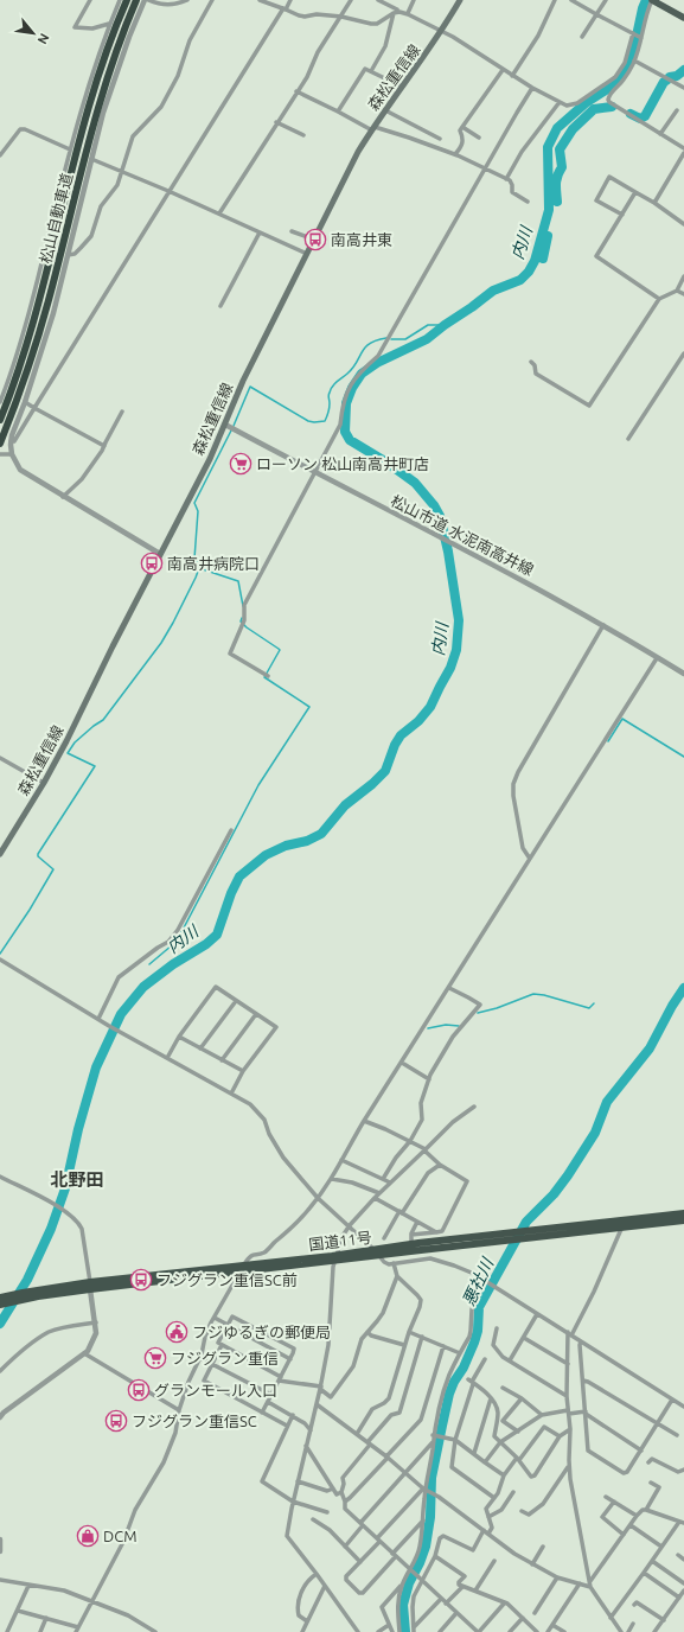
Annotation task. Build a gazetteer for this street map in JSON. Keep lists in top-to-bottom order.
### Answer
{
  "streets": {
    "highway": ["松山自動車道", "国道11号"],
    "main road": ["森松重信線"],
    "street": ["松山市道 水泥南高井線"]
  },
  "crossings": [
    ["森松重信線", "松山市道 水泥南高井線"]
  ],
  "districts": ["北野田"],
  "water": ["内川", "悪社川"],
  "places": {
    "bus stop": [
      "南高井東",
      "南高井病院口",
      "フジグラン重信SC前",
      "グランモール入口",
      "フジグラン重信SC"
    ],
    "supermarket": ["ローソン 松山南高井町店", "フジグラン重信"],
    "public building": ["フジゆるぎの郵便局"],
    "shop": ["DCM"]
  },
  "north": "bottom right"
}
